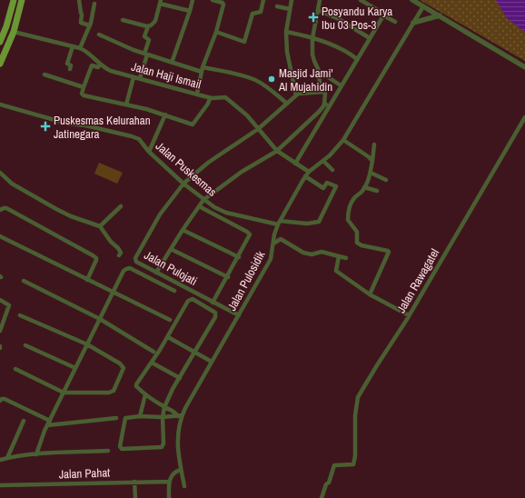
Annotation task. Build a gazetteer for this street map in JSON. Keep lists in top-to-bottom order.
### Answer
{
  "streets": {
    "street": [
      "Jalan Haji Ismail",
      "Jalan Puskesmas",
      "Jalan Pulojati",
      "Jalan Pulosidik",
      "Jalan Rawagatel",
      "Jalan Pahat"
    ]
  },
  "crossings": [
    ["Jalan Haji Ismail", "Jalan Pulosidik"],
    ["Jalan Puskesmas", "Jalan Pulojati"],
    ["Jalan Puskesmas", "Jalan Pulosidik"],
    ["Jalan Pulojati", "Jalan Pulosidik"]
  ],
  "places": {
    "health": ["Posyandu Karya Ibu 03 Pos-3", "Puskesmas Kelurahan Jatinegara"],
    "other": ["Masjid Jami' Al Mujahidin"]
  }
}
